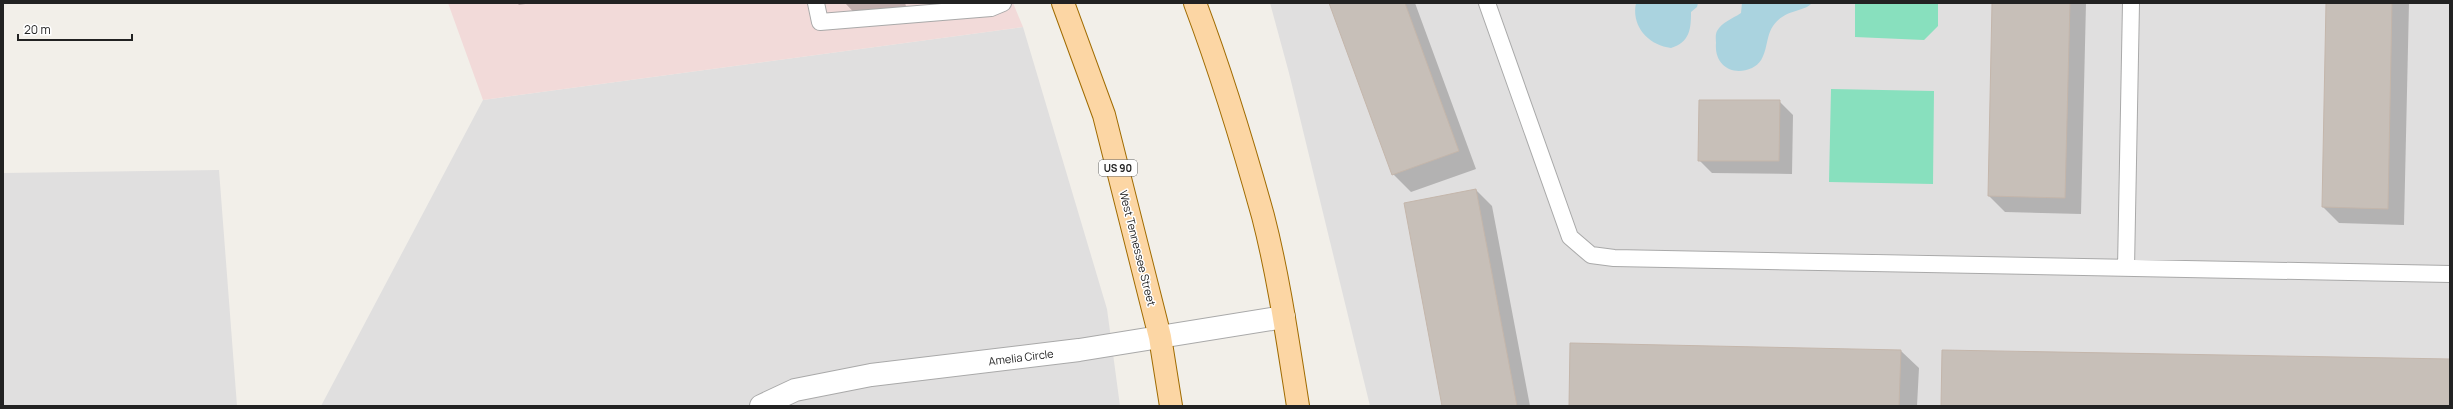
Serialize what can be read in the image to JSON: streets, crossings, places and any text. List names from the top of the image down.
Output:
{
  "streets": {
    "main road": ["US 90", "West Tennessee Street"],
    "street": ["Amelia Circle"]
  },
  "crossings": [
    ["West Tennessee Street", "Amelia Circle"]
  ],
  "scale_bar": "20 m"
}
